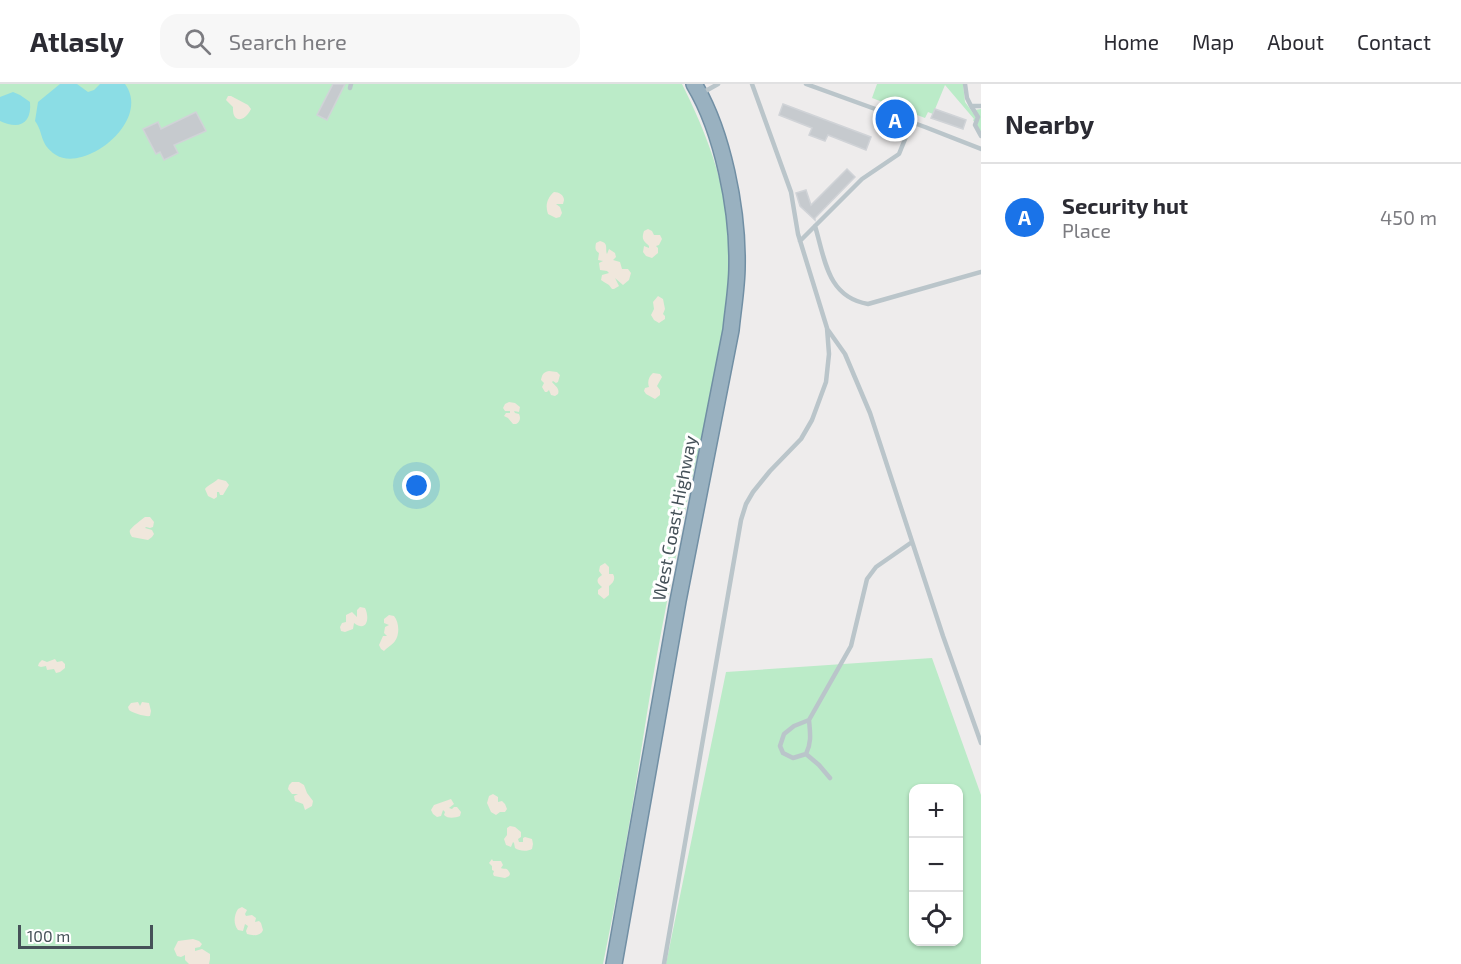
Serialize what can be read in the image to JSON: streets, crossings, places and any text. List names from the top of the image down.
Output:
{
  "streets": {
    "highway": ["West Coast Highway"]
  },
  "scale_bar": "100 m",
  "page": {
    "header": "Atlasly",
    "search": "Search here",
    "nav": [
      "Home",
      "Map",
      "About",
      "Contact"
    ],
    "heading": "Nearby",
    "pins": "A",
    "list": [
      {
        "mark": "A",
        "name": "Security hut",
        "note": "Place",
        "value": "450 m"
      }
    ],
    "map_buttons": ["+", "−"],
    "scale": "100 m"
  }
}
